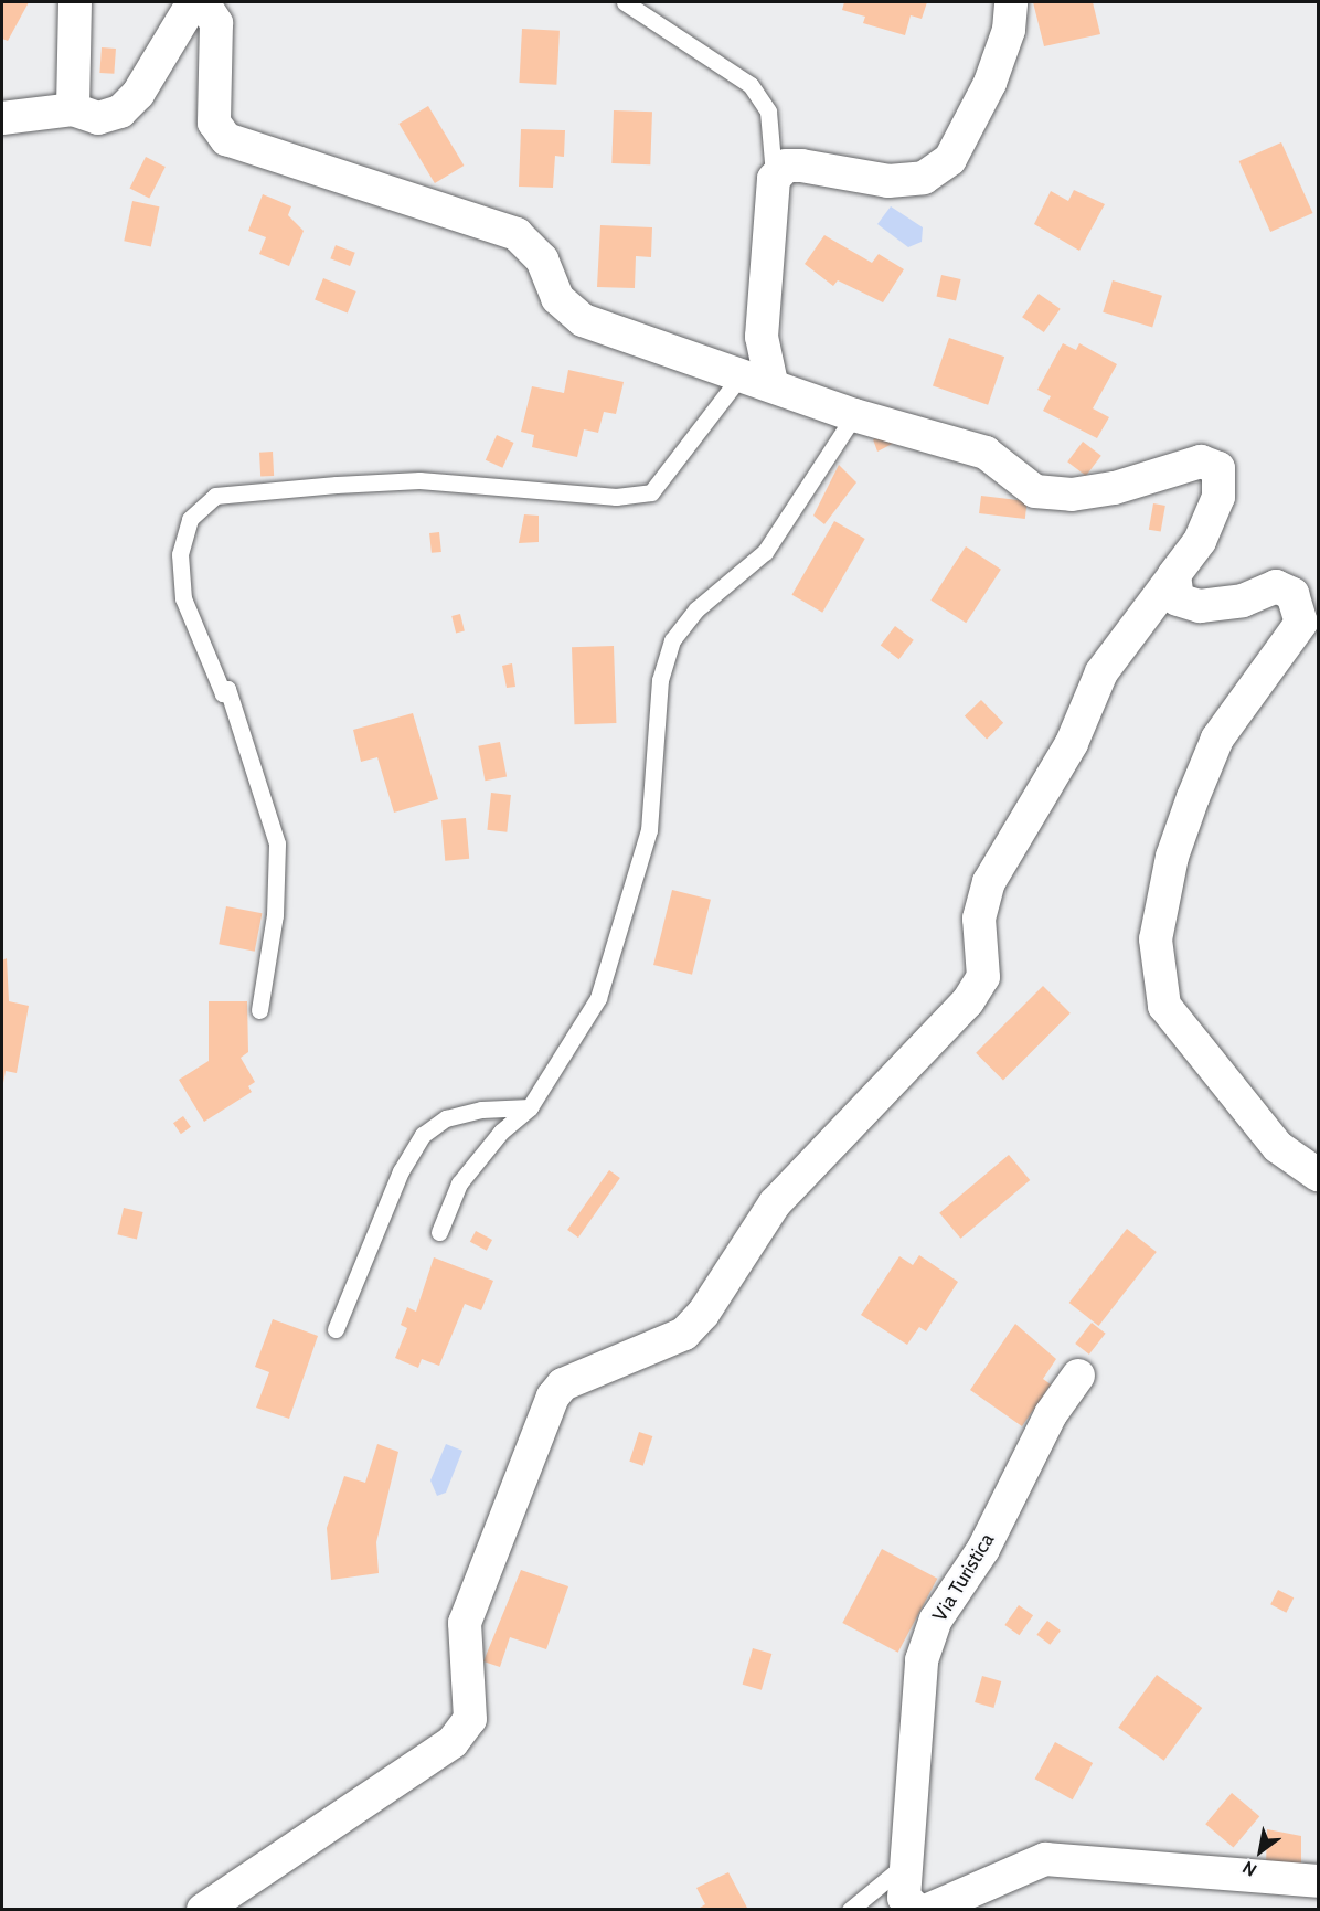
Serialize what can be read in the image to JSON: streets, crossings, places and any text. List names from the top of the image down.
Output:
{
  "streets": {
    "street": ["Via Turistica"]
  },
  "north": "bottom left"
}
